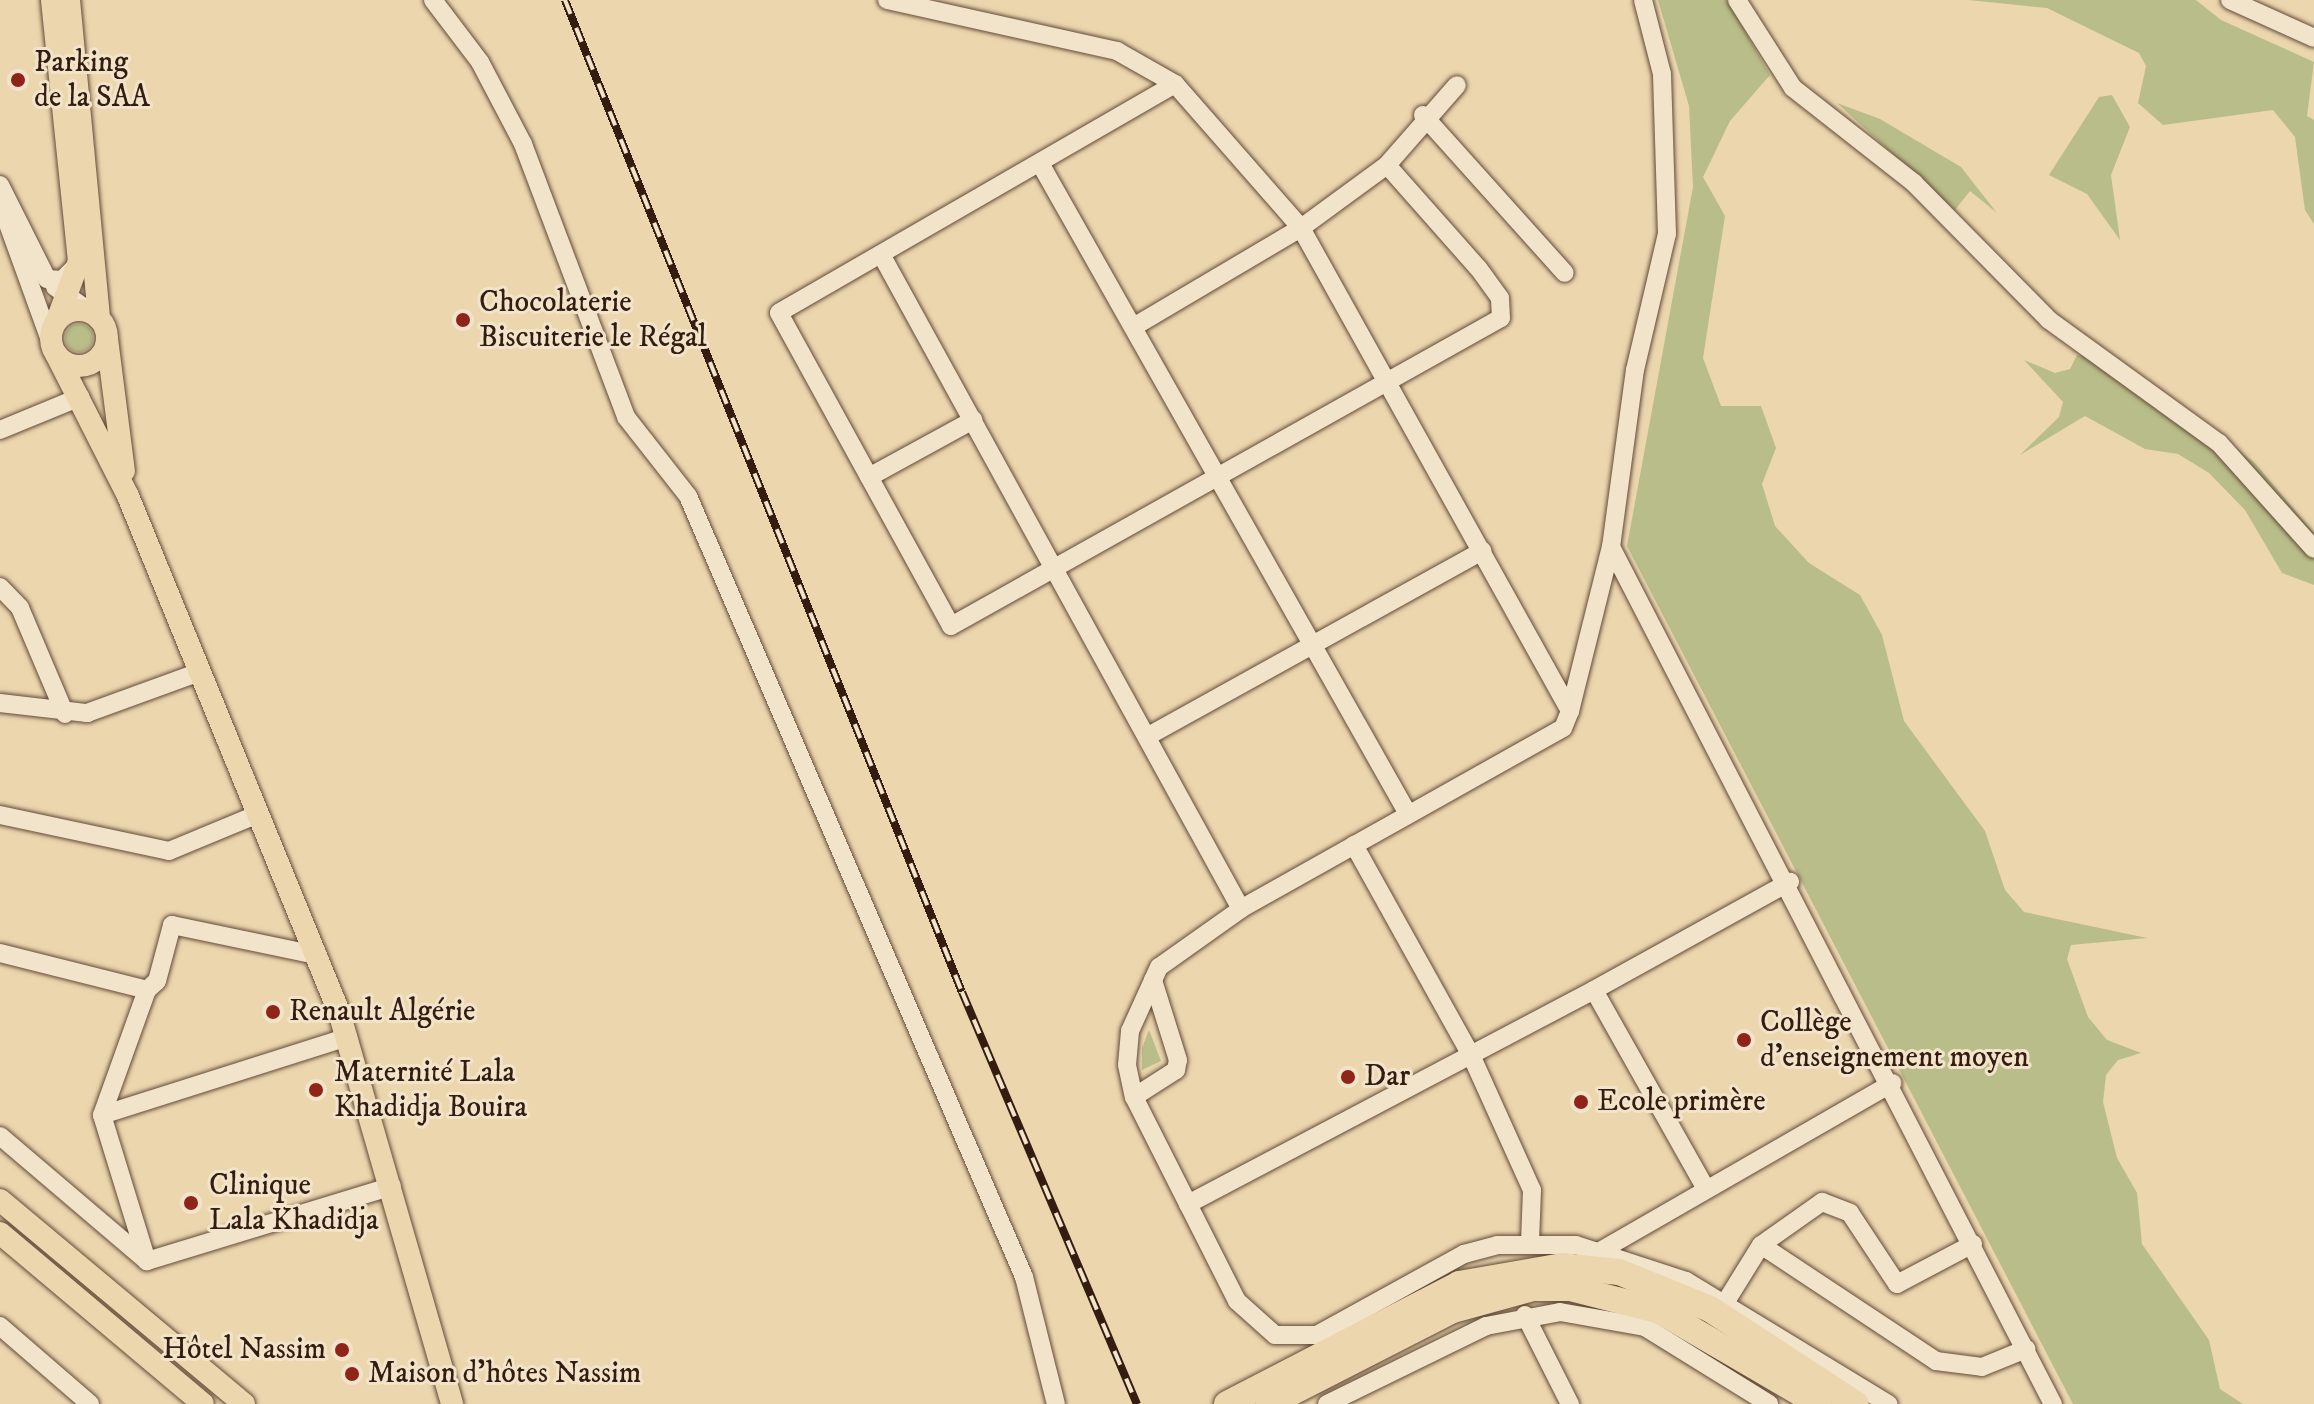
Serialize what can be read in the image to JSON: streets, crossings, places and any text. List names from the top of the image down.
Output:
{
  "places": [
    "Parking de la SAA",
    "Chocolaterie Biscuiterie le Régal",
    "Renault Algérie",
    "Collège d'enseignement moyen",
    "Dar",
    "Maternité Lala Khadidja Bouira",
    "Ecole primère",
    "Clinique Lala Khadidja",
    "Hôtel Nassim",
    "Maison d'hôtes Nassim"
  ]
}
